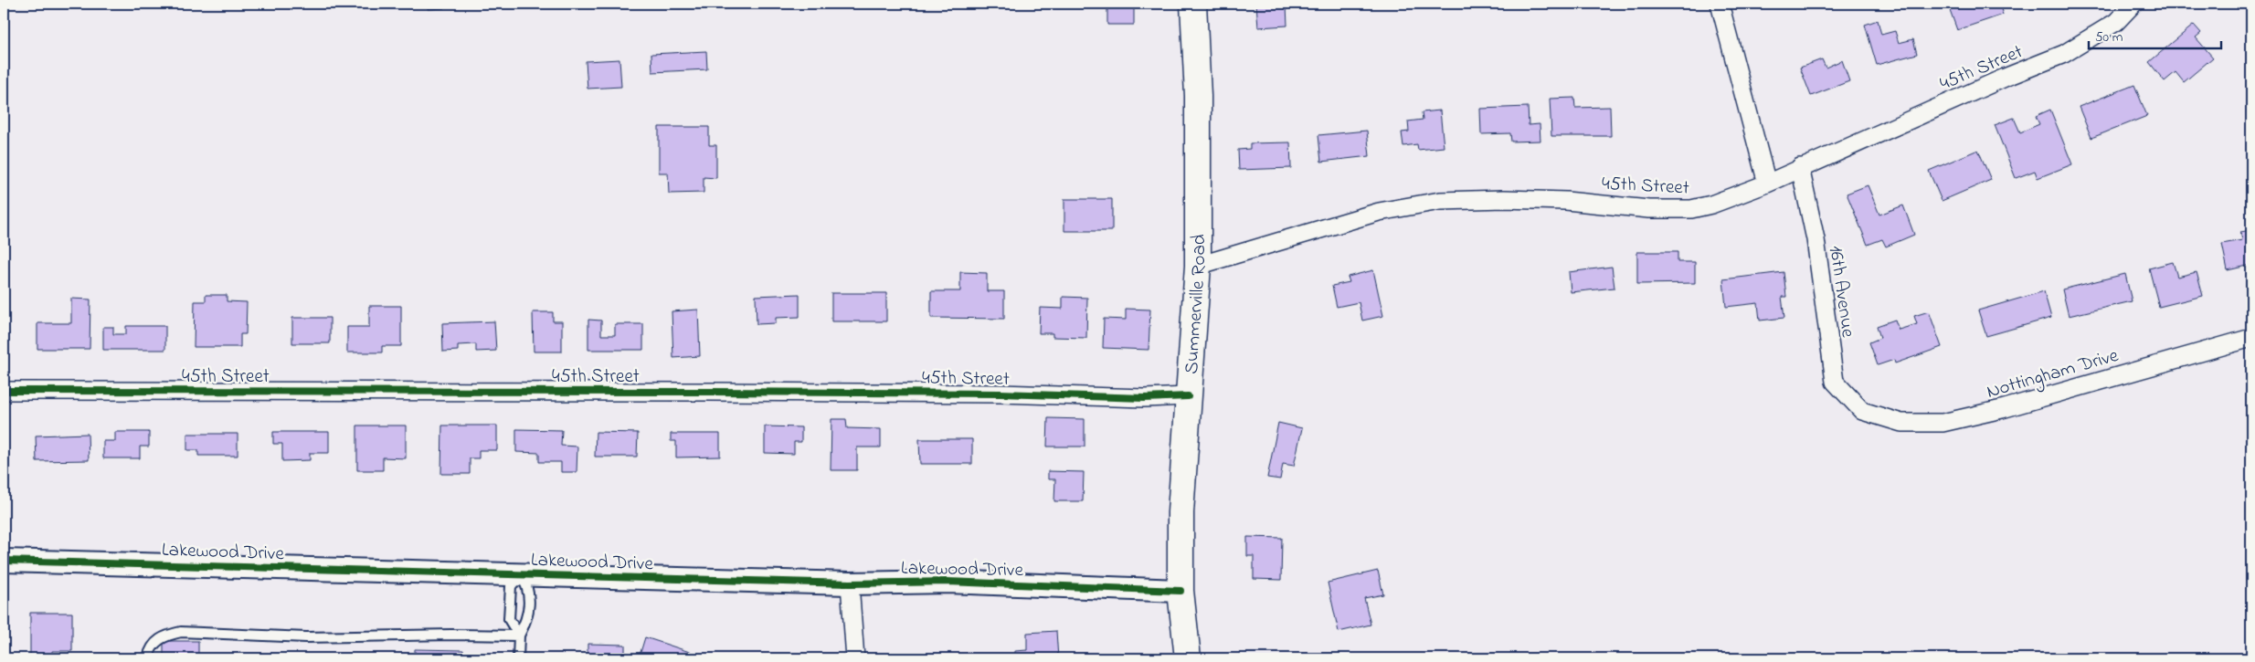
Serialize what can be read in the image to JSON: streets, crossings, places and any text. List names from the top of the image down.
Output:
{
  "streets": {
    "main road": ["Summerville Road"],
    "street": [
      "45th Street",
      "16th Avenue",
      "Nottingham Drive",
      "Lakewood Drive"
    ]
  },
  "crossings": [
    ["45th Street", "16th Avenue"],
    ["45th Street", "Summerville Road"],
    ["16th Avenue", "Nottingham Drive"],
    ["Summerville Road", "Lakewood Drive"]
  ],
  "scale_bar": "50 m"
}
